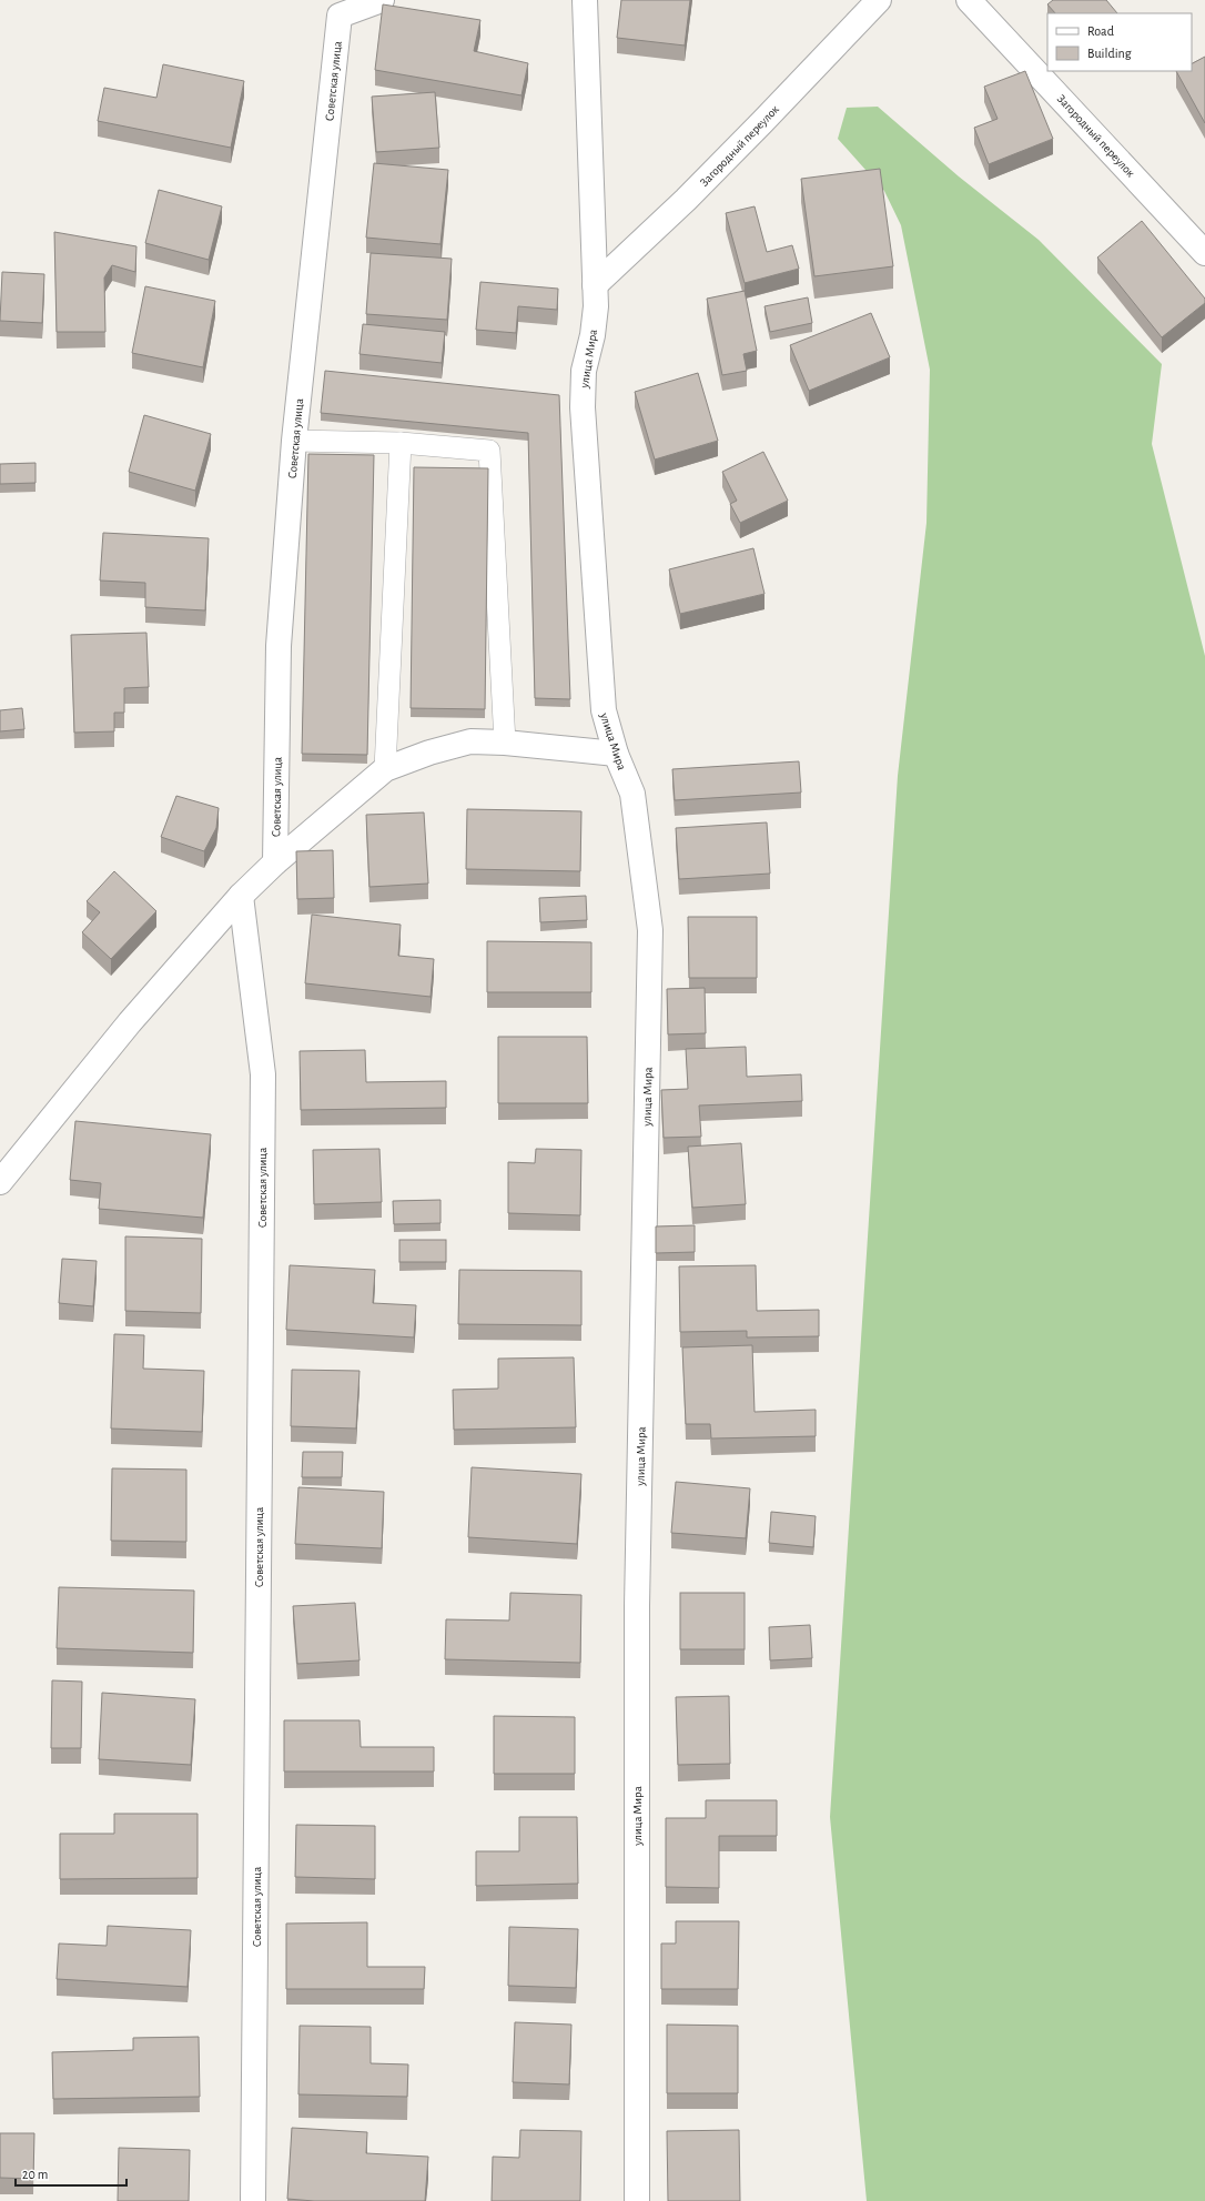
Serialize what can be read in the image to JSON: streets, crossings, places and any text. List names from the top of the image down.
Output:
{
  "streets": {
    "street": ["Советская улица", "Загородный переулок", "улица Мира"]
  },
  "crossings": [
    ["Загородный переулок", "улица Мира"]
  ],
  "legend": ["Road", "Building"],
  "scale_bar": "20 m"
}
